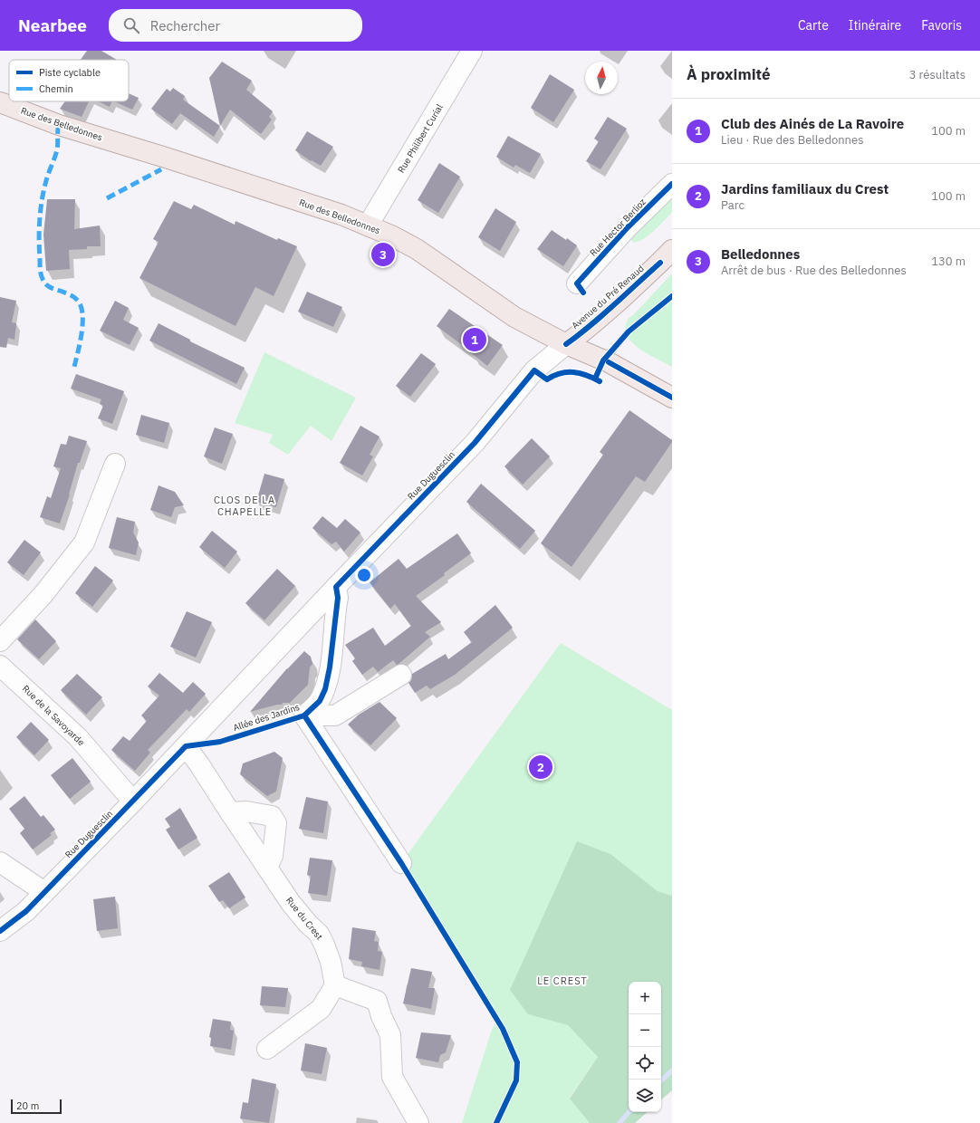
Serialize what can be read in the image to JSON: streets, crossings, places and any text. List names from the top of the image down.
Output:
{
  "streets": {
    "main road": ["Rue des Belledonnes", "Avenue du Pré Renaud"],
    "street": [
      "Rue Philibert Curial",
      "Rue Hector Berlioz",
      "Rue Duguesclin",
      "Rue de la Savoyarde",
      "Allée des Jardins",
      "Rue du Crest"
    ]
  },
  "crossings": [
    ["Rue des Belledonnes", "Rue Philibert Curial"],
    ["Rue des Belledonnes", "Avenue du Pré Renaud"],
    ["Rue des Belledonnes", "Rue Duguesclin"],
    ["Avenue du Pré Renaud", "Rue Duguesclin"],
    ["Rue Duguesclin", "Rue de la Savoyarde"],
    ["Rue Duguesclin", "Allée des Jardins"],
    ["Rue Duguesclin", "Rue du Crest"]
  ],
  "districts": ["CLOS DE LA CHAPELLE", "LE CREST"],
  "legend": ["Piste cyclable", "Chemin"],
  "scale_bar": "20 m",
  "north": "top",
  "page": {
    "header": "Nearbee",
    "search": "Rechercher",
    "nav": ["Carte", "Itinéraire", "Favoris"],
    "heading": ["À proximité", "3 résultats"],
    "list": [
      {
        "mark": "1",
        "name": "Club des Ainés de La Ravoire",
        "note": "Lieu · Rue des Belledonnes",
        "value": "100 m"
      },
      {
        "mark": "2",
        "name": "Jardins familiaux du Crest",
        "note": "Parc",
        "value": "100 m"
      },
      {
        "mark": "3",
        "name": "Belledonnes",
        "note": "Arrêt de bus · Rue des Belledonnes",
        "value": "130 m"
      }
    ],
    "pins": ["3", "1", "2"],
    "map_buttons": ["+", "−"],
    "scale": "20 m"
  }
}
